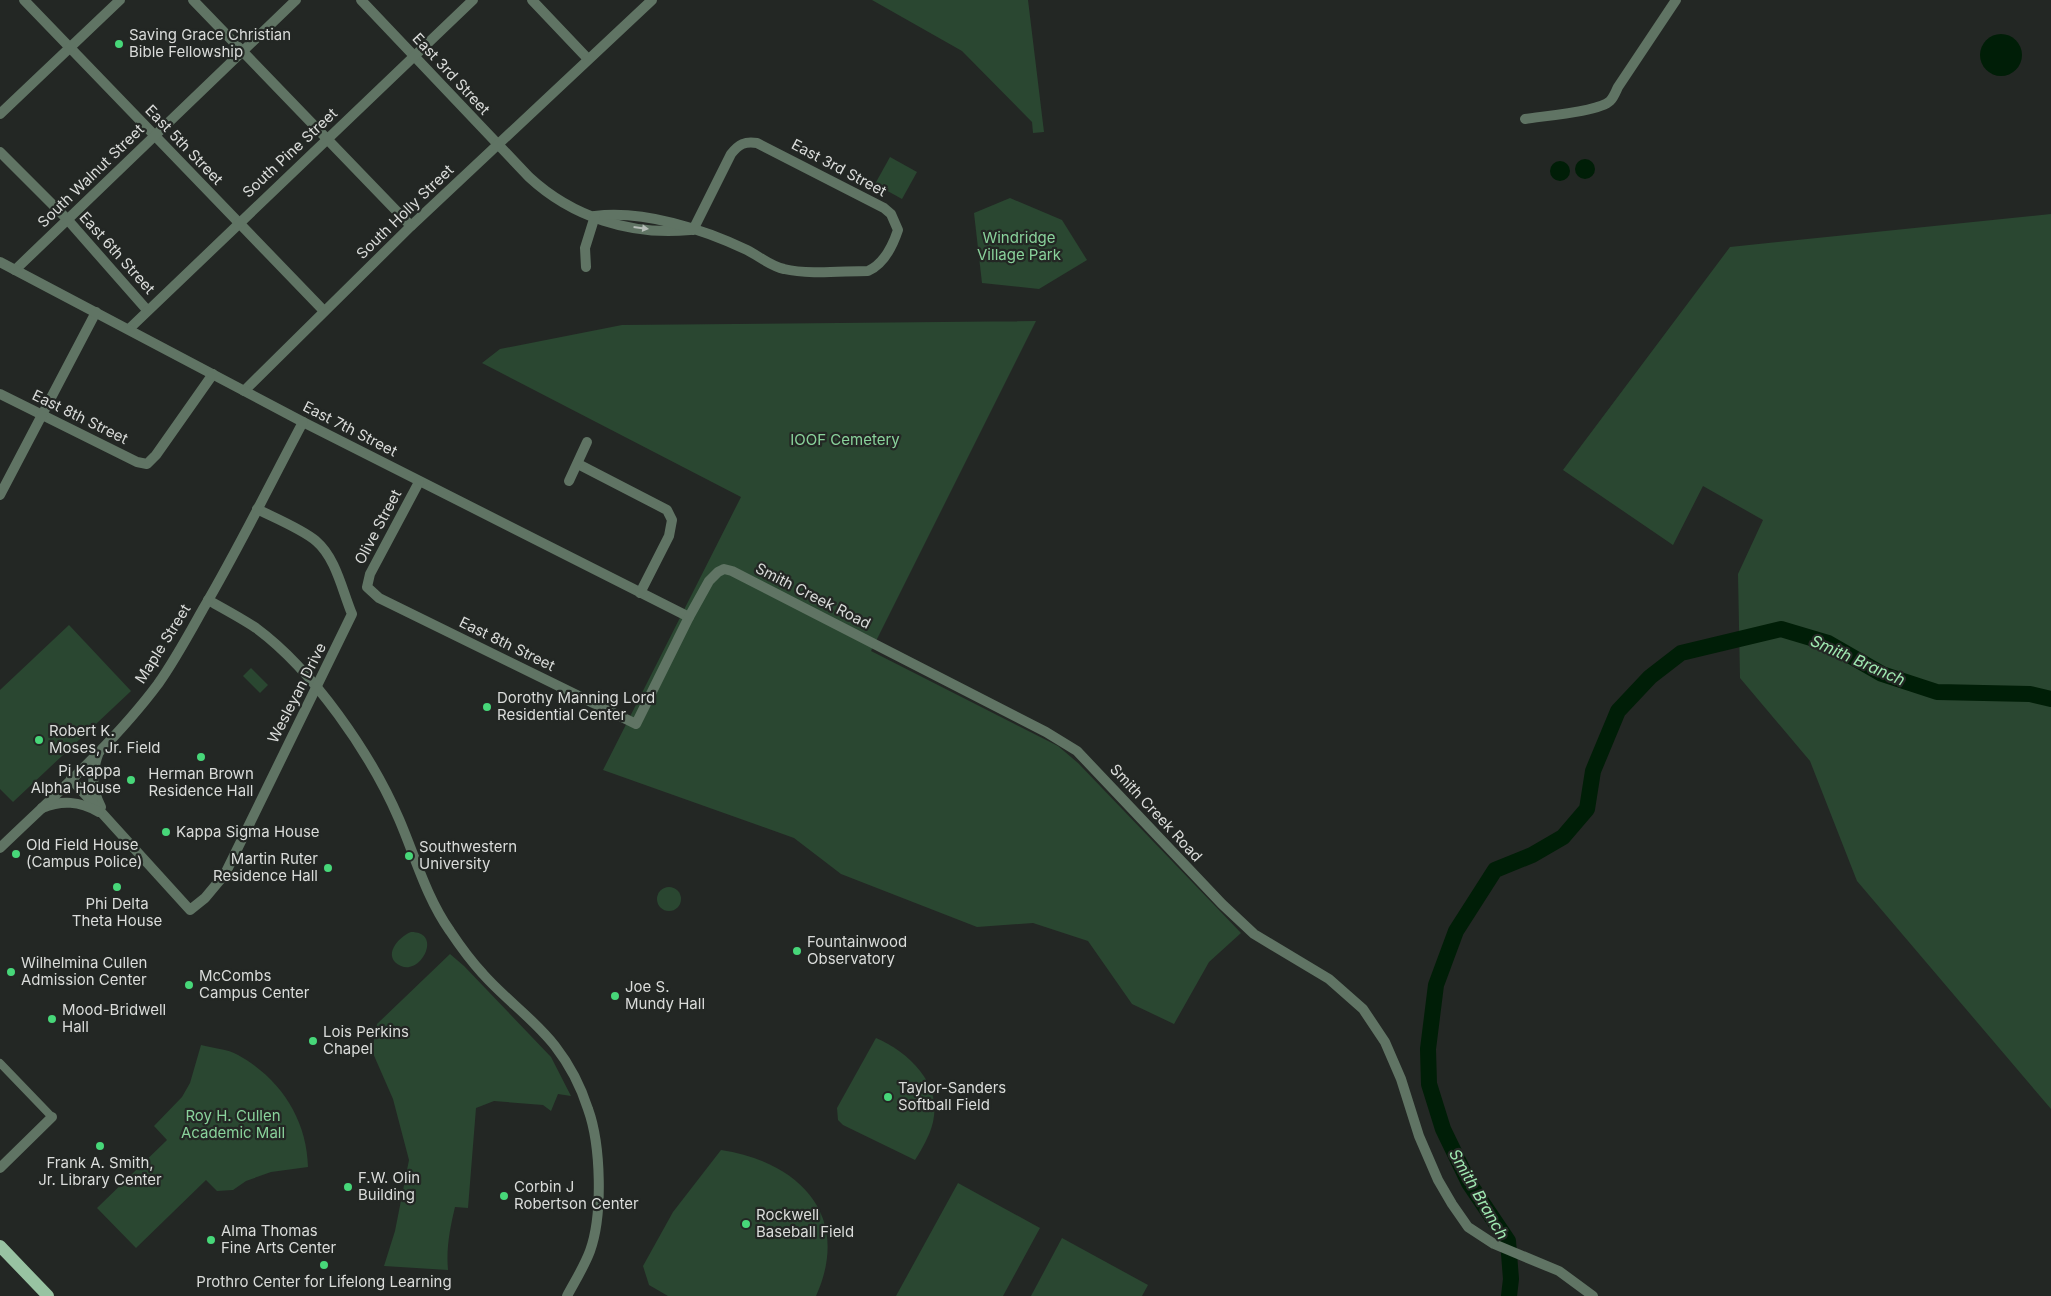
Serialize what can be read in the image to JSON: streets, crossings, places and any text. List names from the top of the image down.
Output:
{
  "streets": {
    "street": [
      "East 3rd Street",
      "East 5th Street",
      "South Pine Street",
      "South Walnut Street",
      "South Holly Street",
      "East 6th Street",
      "East 8th Street",
      "East 7th Street",
      "Olive Street",
      "Smith Creek Road",
      "Maple Street",
      "Wesleyan Drive"
    ]
  },
  "crossings": [
    ["East 3rd Street", "South Pine Street"],
    ["East 3rd Street", "South Holly Street"],
    ["East 5th Street", "South Pine Street"],
    ["East 5th Street", "South Walnut Street"],
    ["East 5th Street", "South Holly Street"],
    ["South Pine Street", "East 6th Street"],
    ["South Pine Street", "East 7th Street"],
    ["South Walnut Street", "East 6th Street"],
    ["South Walnut Street", "East 7th Street"],
    ["South Holly Street", "East 7th Street"],
    ["East 8th Street", "East 7th Street"],
    ["East 8th Street", "Olive Street"],
    ["East 8th Street", "Smith Creek Road"],
    ["East 7th Street", "Olive Street"],
    ["East 7th Street", "Smith Creek Road"],
    ["East 7th Street", "Maple Street"],
    ["Maple Street", "Wesleyan Drive"]
  ],
  "water": ["Smith Branch"],
  "parks": ["Windridge Village Park", "IOOF Cemetery", "Roy H. Cullen Academic Mall"],
  "places": [
    "Saving Grace Christian Bible Fellowship",
    "Dorothy Manning Lord Residential Center",
    "Robert K. Moses, Jr. Field",
    "Herman Brown Residence Hall",
    "Pi Kappa Alpha House",
    "Kappa Sigma House",
    "Old Field House (Campus Police)",
    "Southwestern University",
    "Martin Ruter Residence Hall",
    "Phi Delta Theta House",
    "Fountainwood Observatory",
    "Wilhelmina Cullen Admission Center",
    "McCombs Campus Center",
    "Joe S. Mundy Hall",
    "Mood-Bridwell Hall",
    "Lois Perkins Chapel",
    "Taylor-Sanders Softball Field",
    "Frank A. Smith, Jr. Library Center",
    "F.W. Olin Building",
    "Corbin J Robertson Center",
    "Rockwell Baseball Field",
    "Alma Thomas Fine Arts Center",
    "Prothro Center for Lifelong Learning"
  ]
}
